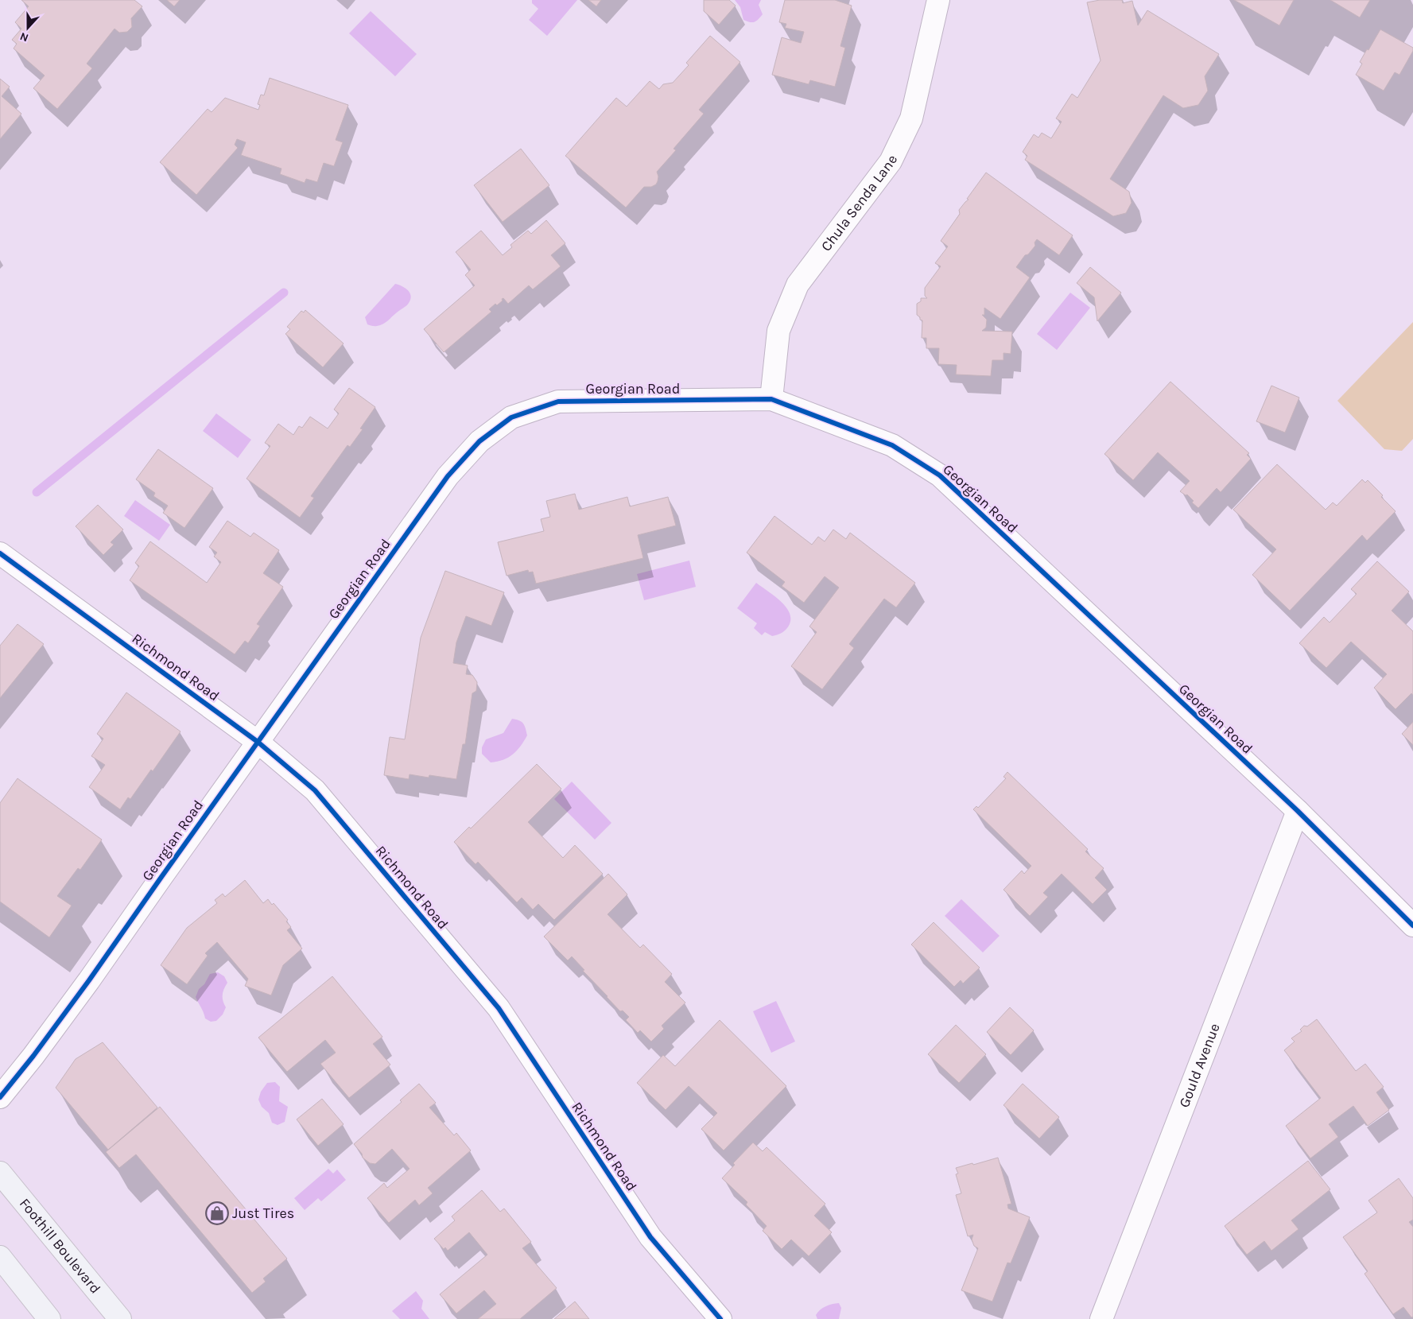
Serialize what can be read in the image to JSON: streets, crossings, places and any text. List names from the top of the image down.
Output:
{
  "streets": {
    "main road": ["Foothill Boulevard"],
    "street": [
      "Chula Senda Lane",
      "Georgian Road",
      "Richmond Road",
      "Gould Avenue"
    ]
  },
  "crossings": [
    ["Chula Senda Lane", "Georgian Road"],
    ["Georgian Road", "Richmond Road"],
    ["Georgian Road", "Gould Avenue"]
  ],
  "places": {
    "shop": ["Just Tires"]
  },
  "north": "bottom"
}
